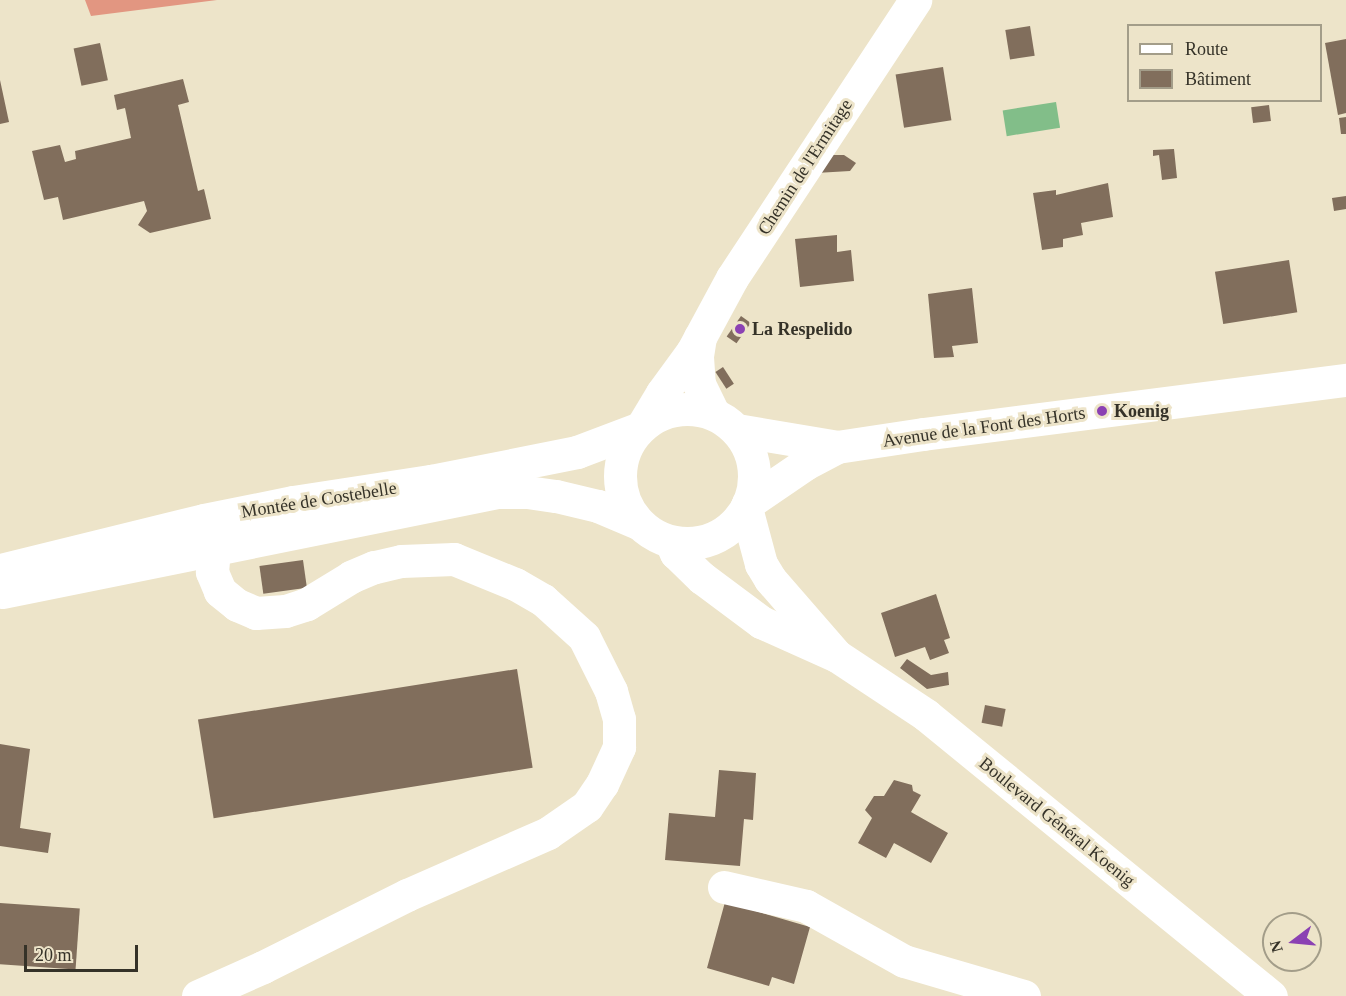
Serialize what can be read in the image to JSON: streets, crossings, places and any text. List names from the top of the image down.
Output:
{
  "streets": {
    "street": [
      "Chemin de l'Ermitage",
      "Avenue de la Font des Horts",
      "Montée de Costebelle",
      "Boulevard Général Koenig"
    ]
  },
  "crossings": [
    ["Chemin de l'Ermitage", "Avenue de la Font des Horts"],
    ["Chemin de l'Ermitage", "Montée de Costebelle"],
    ["Chemin de l'Ermitage", "Boulevard Général Koenig"],
    ["Avenue de la Font des Horts", "Montée de Costebelle"],
    ["Avenue de la Font des Horts", "Boulevard Général Koenig"],
    ["Montée de Costebelle", "Boulevard Général Koenig"]
  ],
  "places": ["La Respelido", "Koenig"],
  "legend": ["Route", "Bâtiment"],
  "scale_bar": "20 m",
  "north": "left"
}
